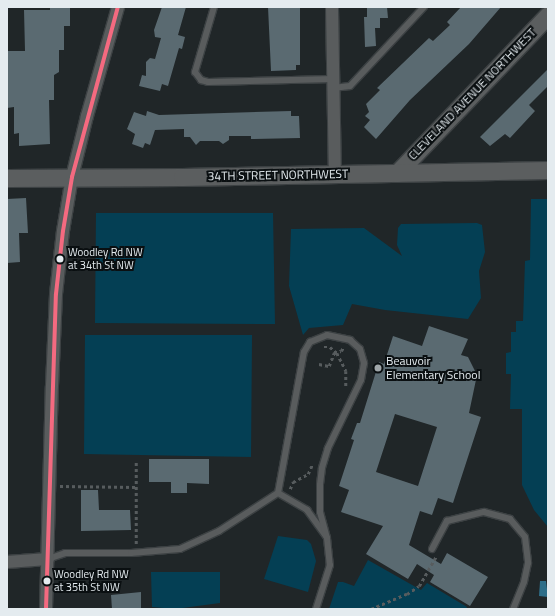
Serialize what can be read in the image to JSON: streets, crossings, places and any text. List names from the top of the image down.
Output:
{
  "streets": {
    "main road": ["CLEVELAND AVENUE NORTHWEST", "34TH STREET NORTHWEST"]
  },
  "crossings": [
    ["CLEVELAND AVENUE NORTHWEST", "34TH STREET NORTHWEST"]
  ],
  "places": ["Woodley Rd NW at 34th St NW", "Beauvoir Elementary School", "Woodley Rd NW at 35th St NW"]
}
